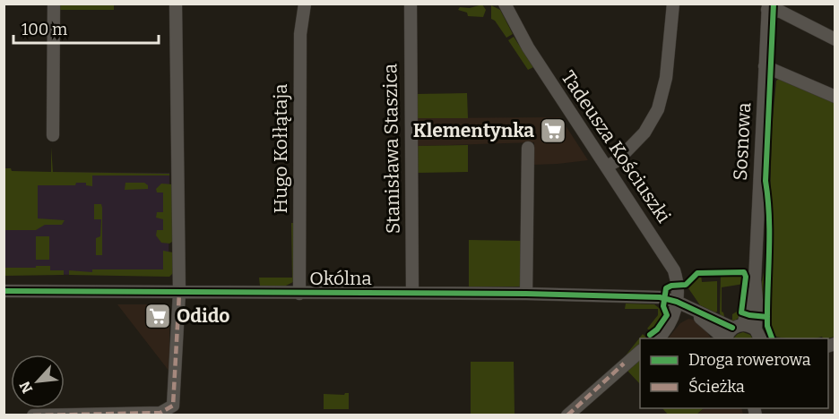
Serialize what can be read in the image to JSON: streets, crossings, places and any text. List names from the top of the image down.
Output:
{
  "streets": {
    "street": [
      "Sosnowa",
      "Tadeusza Kościuszki",
      "Hugo Kołłątaja",
      "Stanisława Staszica",
      "Okólna"
    ]
  },
  "crossings": [
    ["Tadeusza Kościuszki", "Okólna"],
    ["Hugo Kołłątaja", "Okólna"],
    ["Stanisława Staszica", "Okólna"]
  ],
  "places": {
    "supermarket": ["Klementynka", "Odido"]
  },
  "legend": ["Droga rowerowa", "Ścieżka"],
  "scale_bar": "100 m",
  "north": "bottom left"
}
